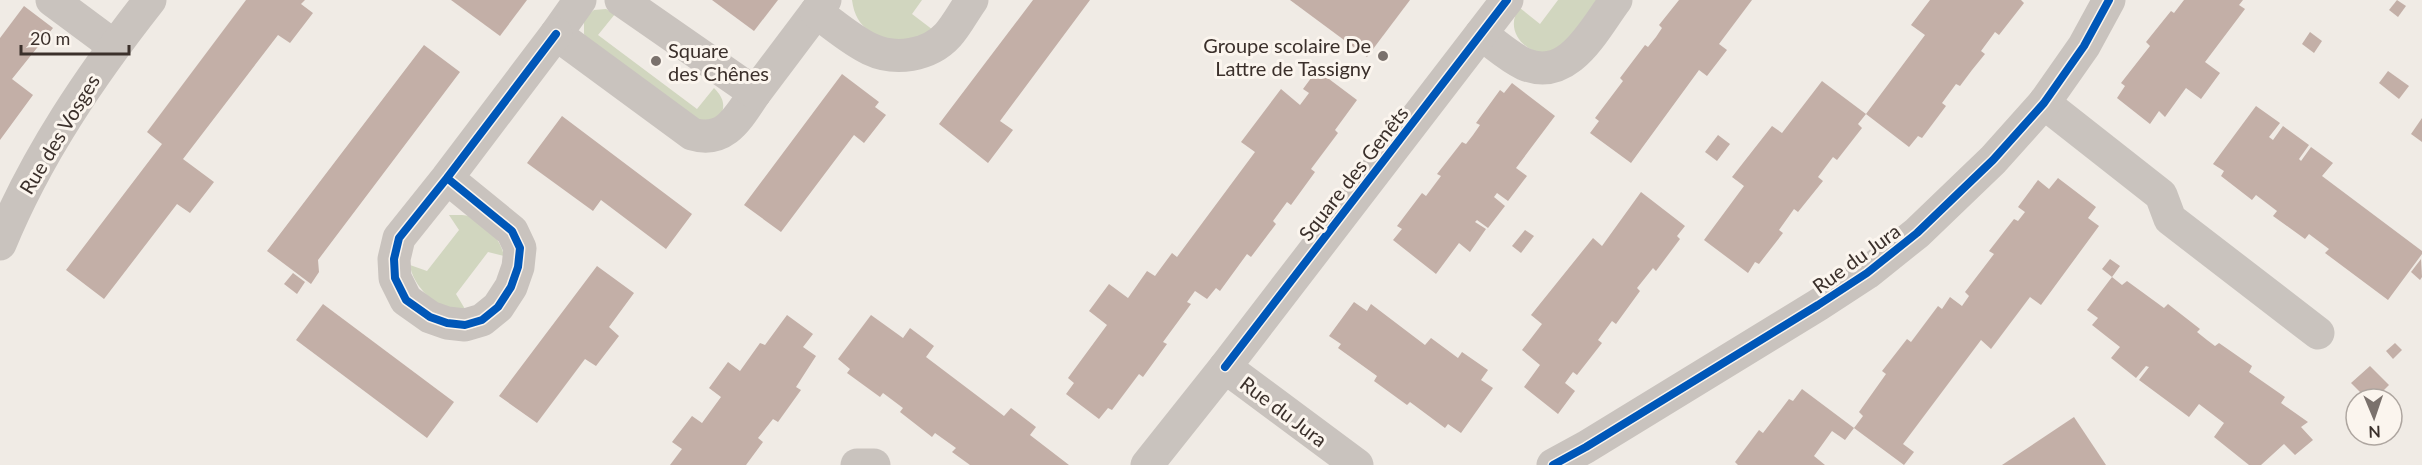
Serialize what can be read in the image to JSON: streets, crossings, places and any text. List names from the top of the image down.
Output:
{
  "streets": {
    "street": ["Rue des Vosges", "Square des Genêts", "Rue du Jura"]
  },
  "crossings": [
    ["Square des Genêts", "Rue du Jura"]
  ],
  "places": ["Groupe scolaire De Lattre de Tassigny", "Square des Chênes"],
  "scale_bar": "20 m",
  "north": "bottom"
}
